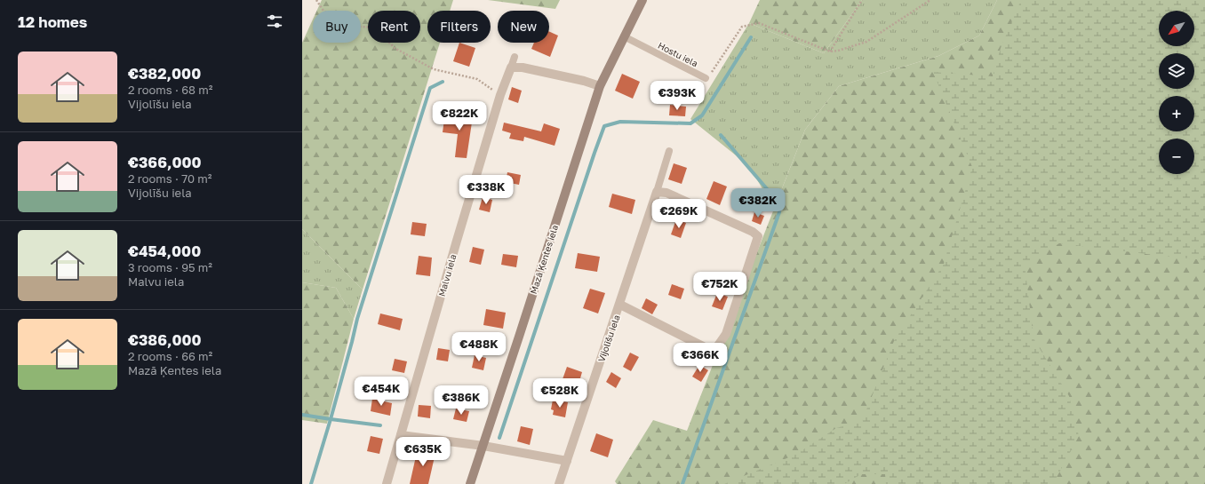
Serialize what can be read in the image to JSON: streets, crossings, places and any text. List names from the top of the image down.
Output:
{
  "streets": {
    "street": ["Mazā Ķentes iela", "Malvu iela", "Vijolīšu iela"],
    "lane": ["Hostu iela"]
  },
  "crossings": [
    ["Hostu iela", "Mazā Ķentes iela"]
  ],
  "north": "bottom left",
  "page": {
    "heading": "12 homes",
    "map_buttons": ["+", "−"],
    "chip": [
      "Buy",
      "Rent",
      "Filters",
      "New"
    ],
    "list": [
      {
        "name": "€382,000",
        "note": "2 rooms · 68 m² · Vijolīšu iela"
      },
      {
        "name": "€366,000",
        "note": "2 rooms · 70 m² · Vijolīšu iela"
      },
      {
        "name": "€454,000",
        "note": "3 rooms · 95 m² · Malvu iela"
      },
      {
        "name": "€386,000",
        "note": "2 rooms · 66 m² · Mazā Ķentes iela"
      }
    ],
    "price": [
      "€393K",
      "€822K",
      "€338K",
      "€382K",
      "€269K",
      "€752K",
      "€488K",
      "€366K",
      "€454K",
      "€528K",
      "€386K",
      "€635K"
    ]
  }
}
